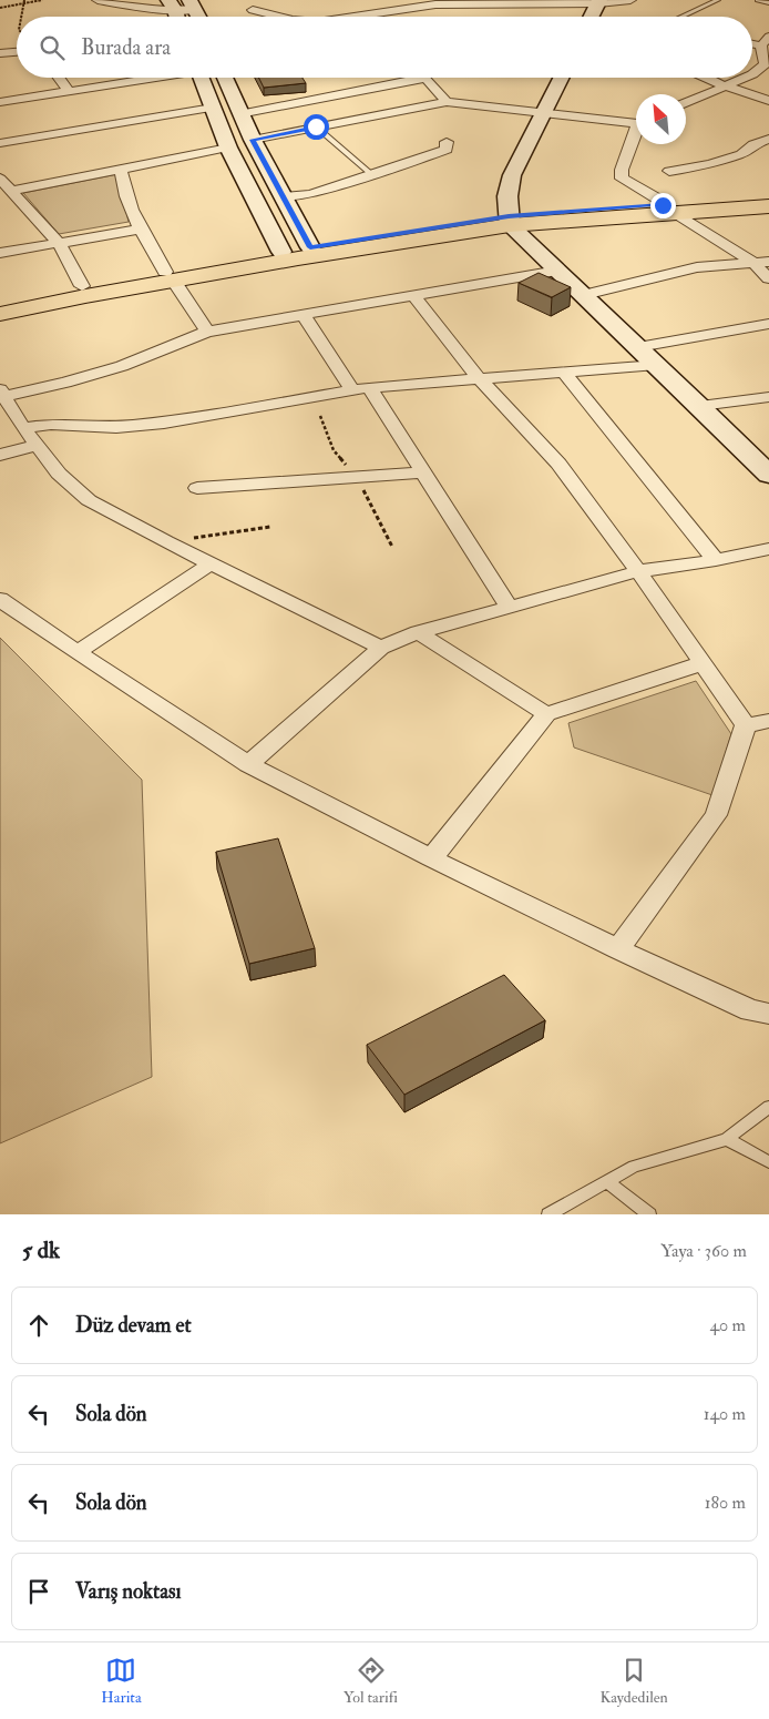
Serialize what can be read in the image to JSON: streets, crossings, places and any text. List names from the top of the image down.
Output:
{
  "north": "top left",
  "page": {
    "search": "Burada ara",
    "heading": ["5 dk", "Yaya · 360 m"],
    "list": [
      ["Düz devam et", "40 m"],
      ["Sola dön", "140 m"],
      ["Sola dön", "180 m"],
      "Varış noktası"
    ],
    "nav": ["Harita", "Yol tarifi", "Kaydedilen"]
  }
}
